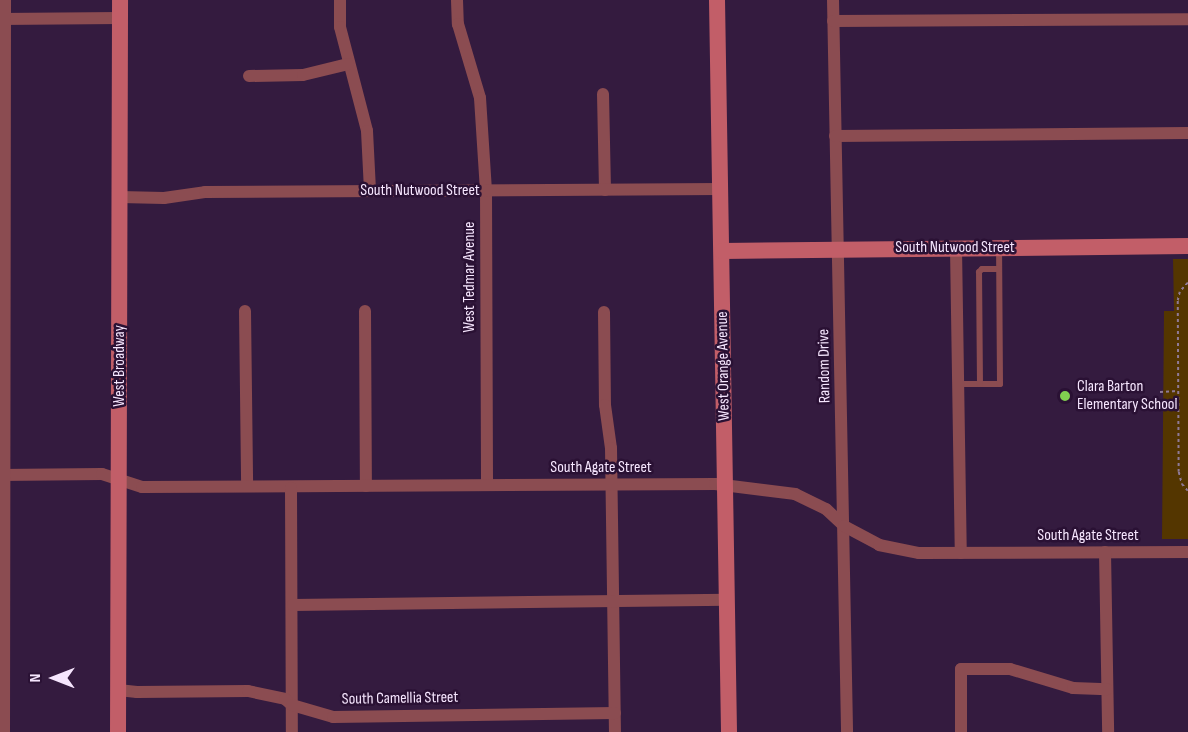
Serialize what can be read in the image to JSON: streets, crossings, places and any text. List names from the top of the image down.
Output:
{
  "streets": {
    "street": [
      "South Nutwood Street",
      "West Tedmar Avenue",
      "West Broadway",
      "West Orange Avenue",
      "Random Drive",
      "South Agate Street",
      "South Camellia Street"
    ]
  },
  "crossings": [
    ["South Nutwood Street", "West Tedmar Avenue"],
    ["South Nutwood Street", "West Broadway"],
    ["South Nutwood Street", "West Orange Avenue"],
    ["South Nutwood Street", "Random Drive"],
    ["West Tedmar Avenue", "South Agate Street"],
    ["West Broadway", "South Agate Street"],
    ["West Broadway", "South Camellia Street"],
    ["West Orange Avenue", "South Agate Street"],
    ["Random Drive", "South Agate Street"]
  ],
  "places": ["Clara Barton Elementary School"],
  "north": "left"
}
